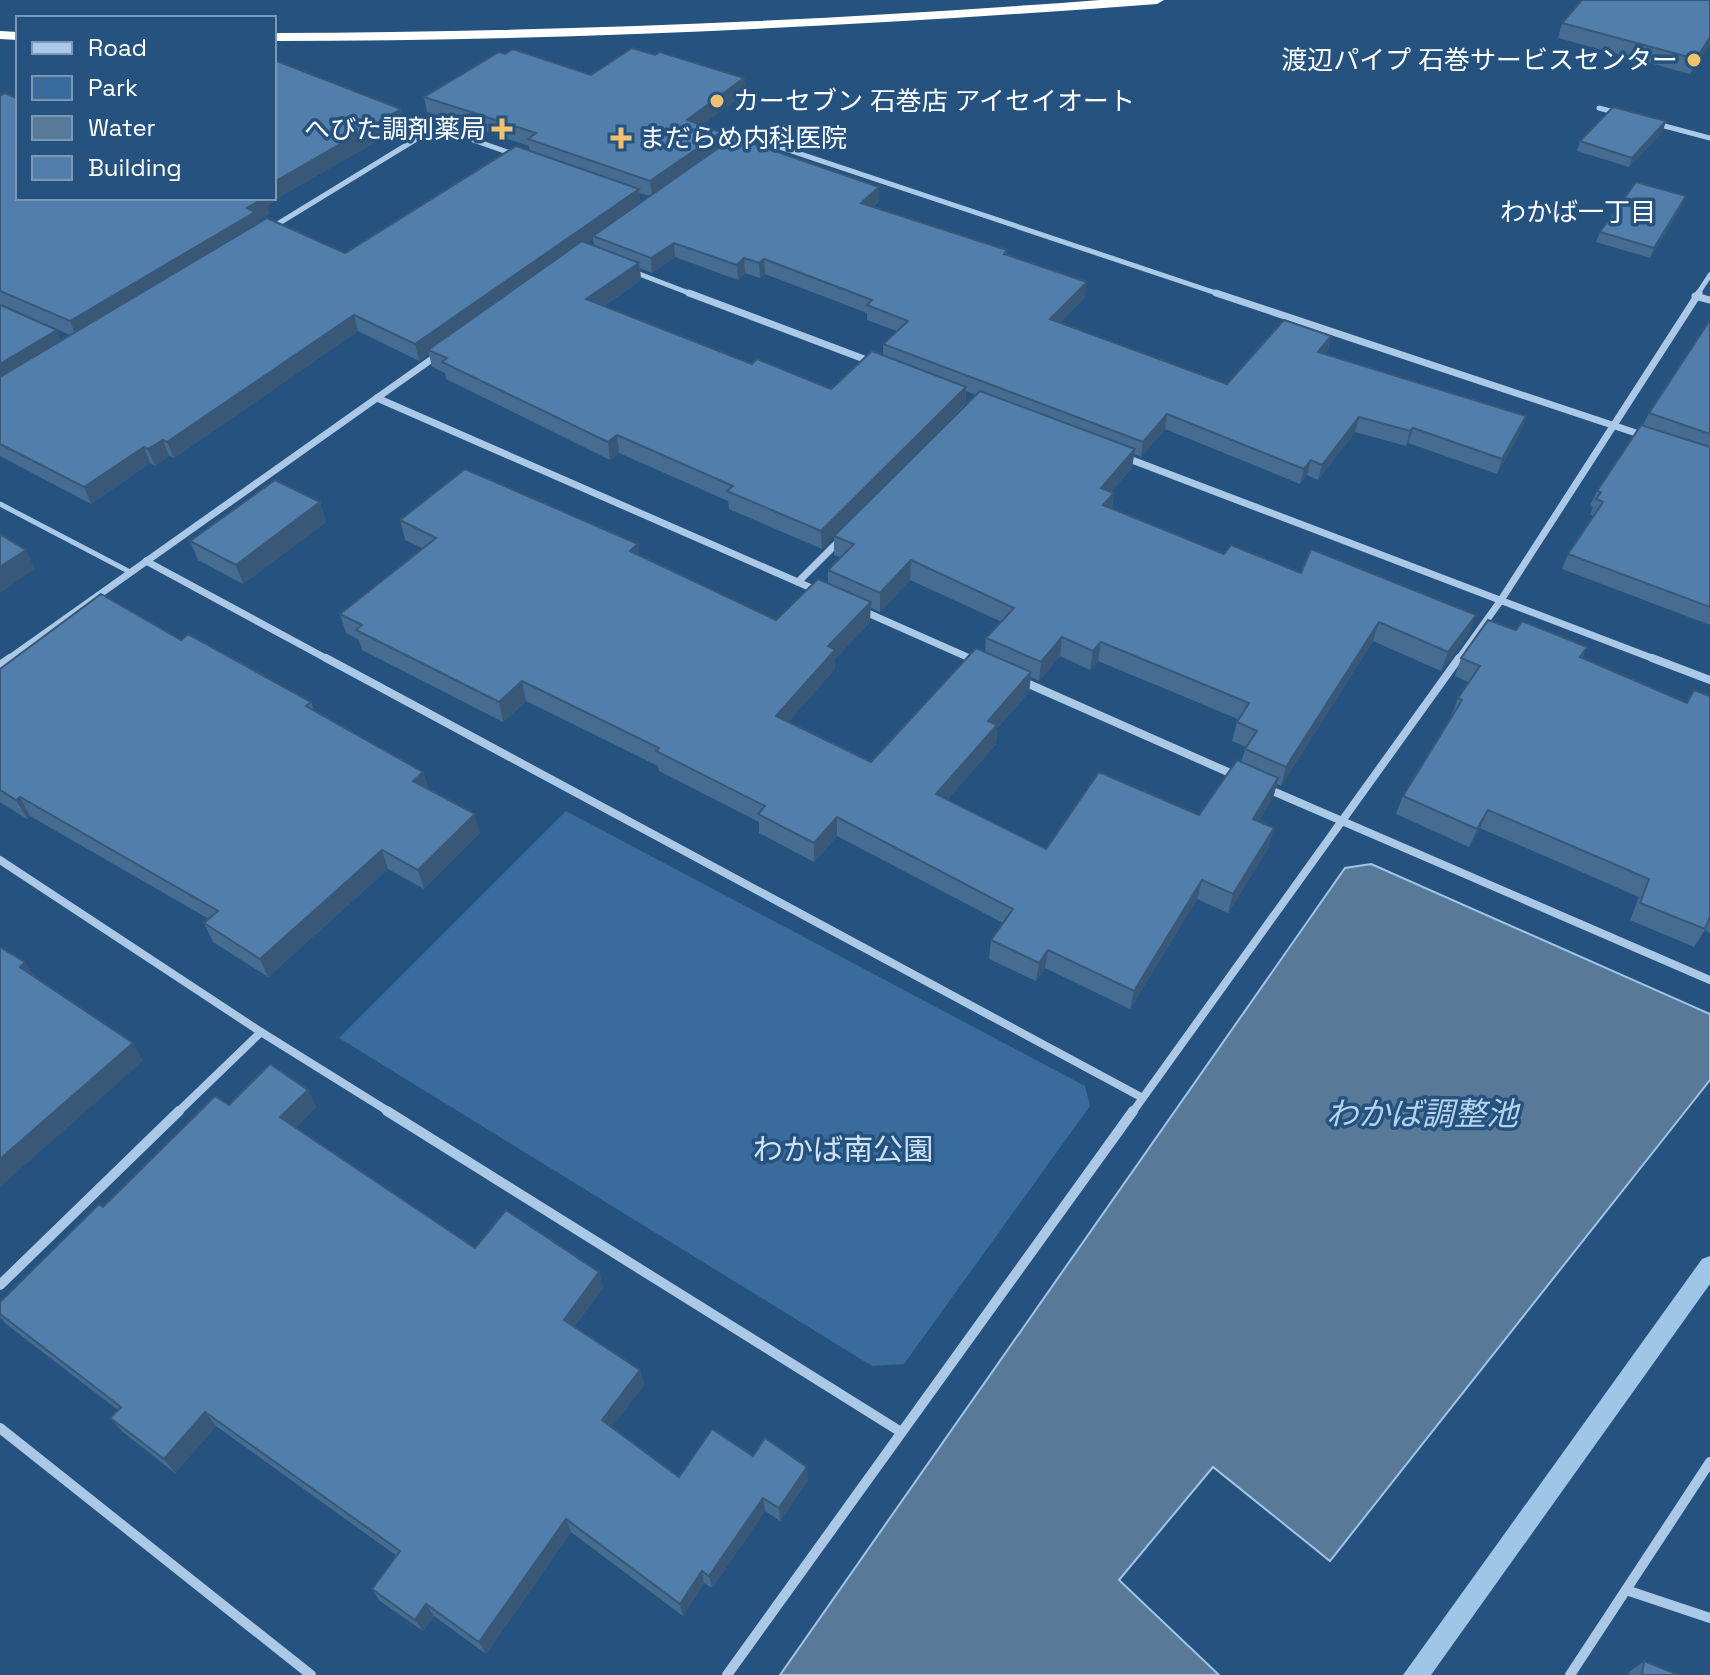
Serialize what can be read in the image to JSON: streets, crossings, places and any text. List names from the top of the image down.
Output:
{
  "districts": ["わかば一丁目"],
  "water": ["わかば調整池"],
  "parks": ["わかば南公園"],
  "places": {
    "other": ["渡辺パイプ 石巻サービスセンター", "カーセブン 石巻店 アイセイオート"],
    "health": ["へびた調剤薬局", "まだらめ内科医院"]
  },
  "legend": [
    "Road",
    "Park",
    "Water",
    "Building"
  ]
}
